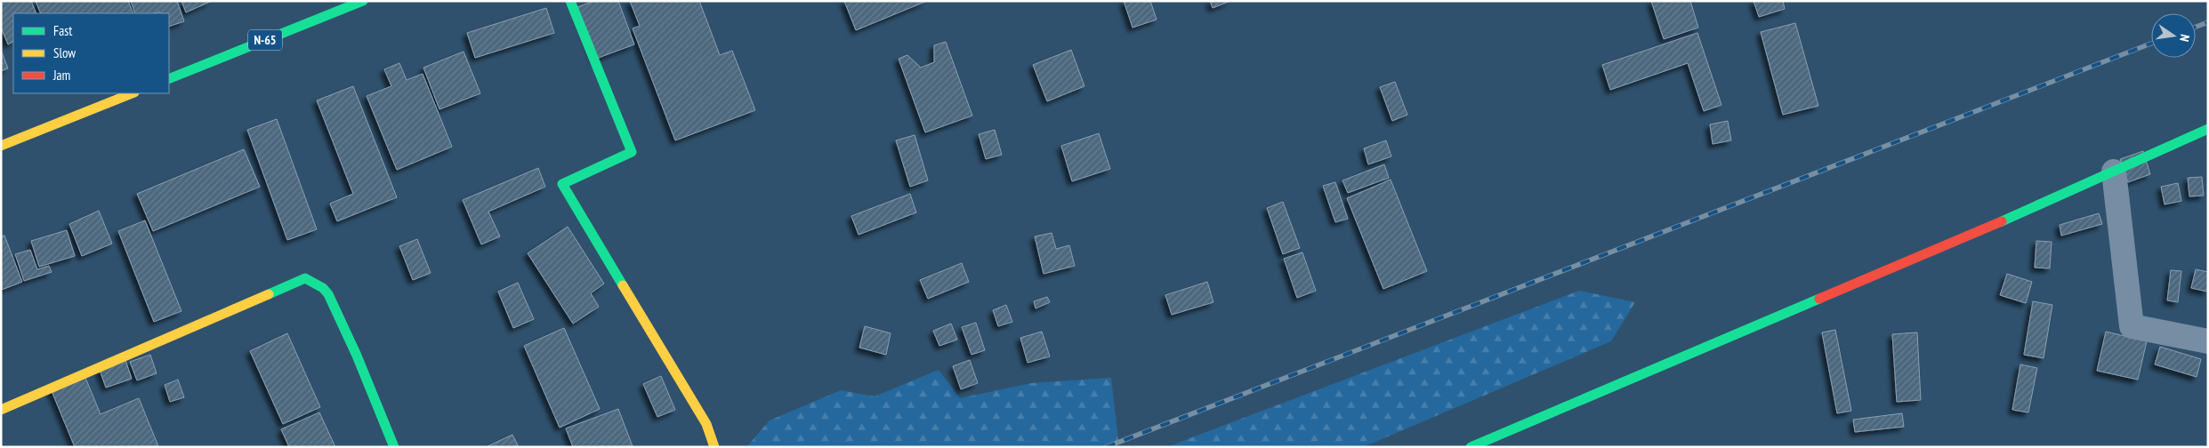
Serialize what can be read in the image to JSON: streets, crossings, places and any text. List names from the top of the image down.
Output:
{
  "streets": {
    "main road": ["N-65"]
  },
  "legend": ["Fast", "Slow", "Jam"],
  "north": "right"
}
